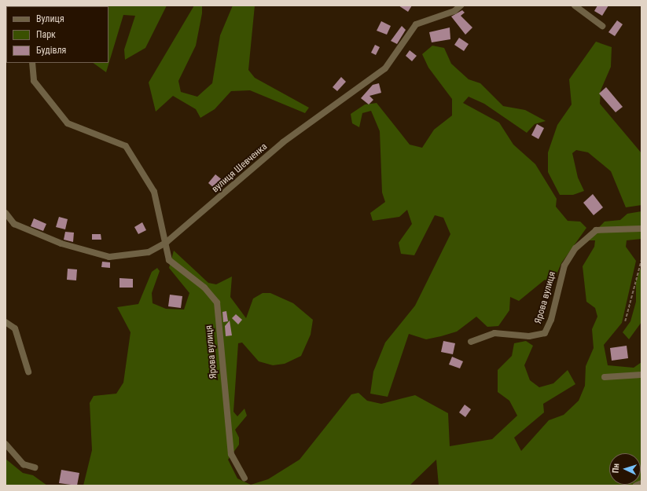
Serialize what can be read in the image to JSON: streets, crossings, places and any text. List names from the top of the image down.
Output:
{
  "streets": {
    "street": ["вулиця Шевченка", "Ярова вулиця"]
  },
  "crossings": [
    ["вулиця Шевченка", "Ярова вулиця"]
  ],
  "legend": ["Вулиця", "Парк", "Будівля"],
  "north": "left"
}
